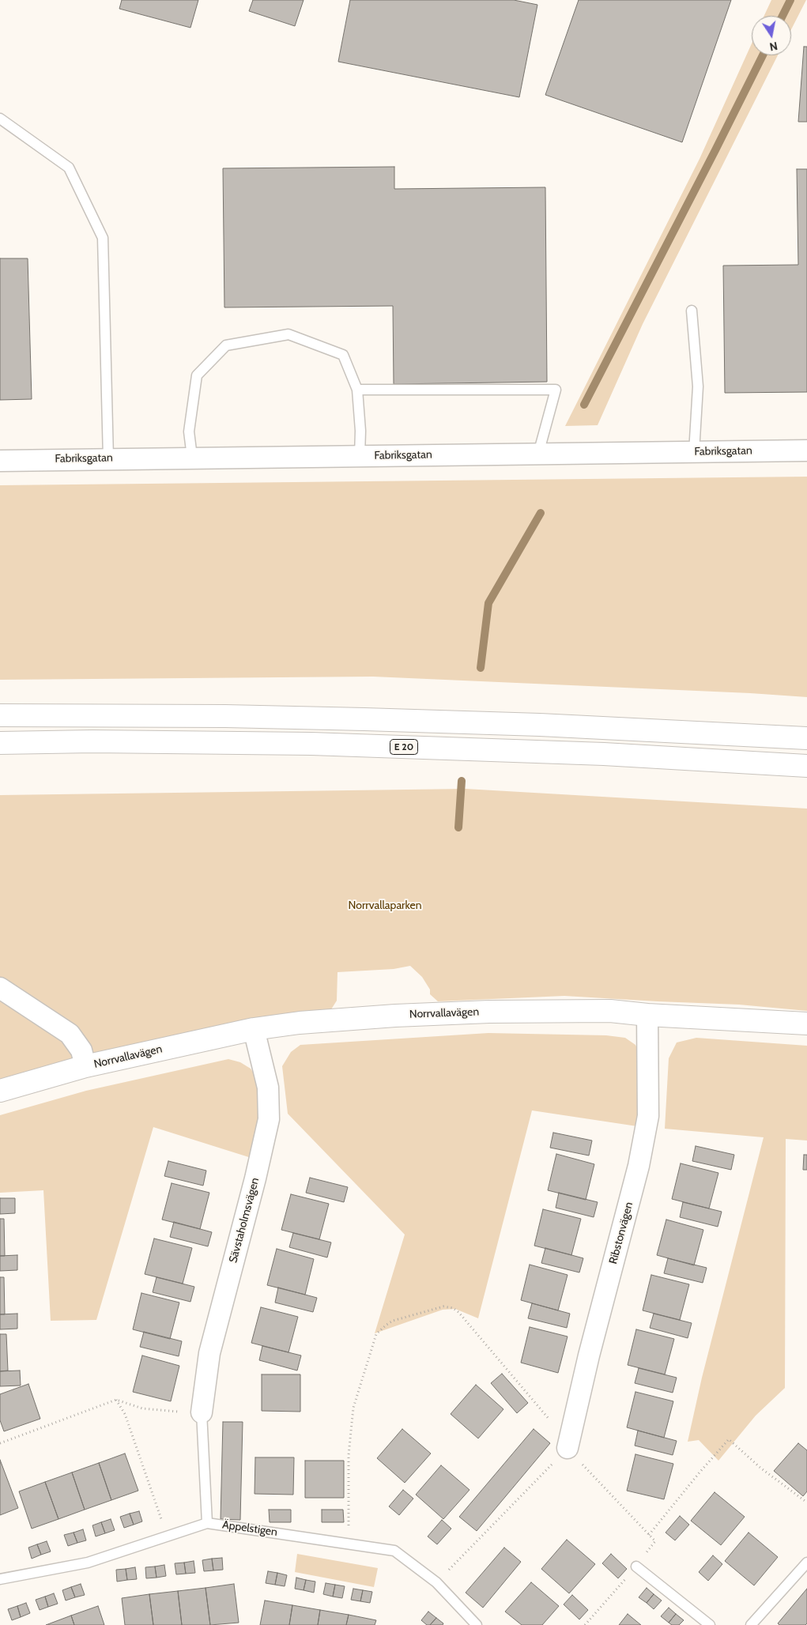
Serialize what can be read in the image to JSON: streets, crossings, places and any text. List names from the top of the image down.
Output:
{
  "streets": {
    "main road": ["E 20", "Norrvallavägen"],
    "street": ["Fabriksgatan", "Sävstaholmsvägen", "Ribstonvägen"],
    "lane": ["Äppelstigen"]
  },
  "crossings": [
    ["Norrvallavägen", "Sävstaholmsvägen"],
    ["Norrvallavägen", "Ribstonvägen"]
  ],
  "parks": ["Norrvallaparken"],
  "north": "bottom"
}
